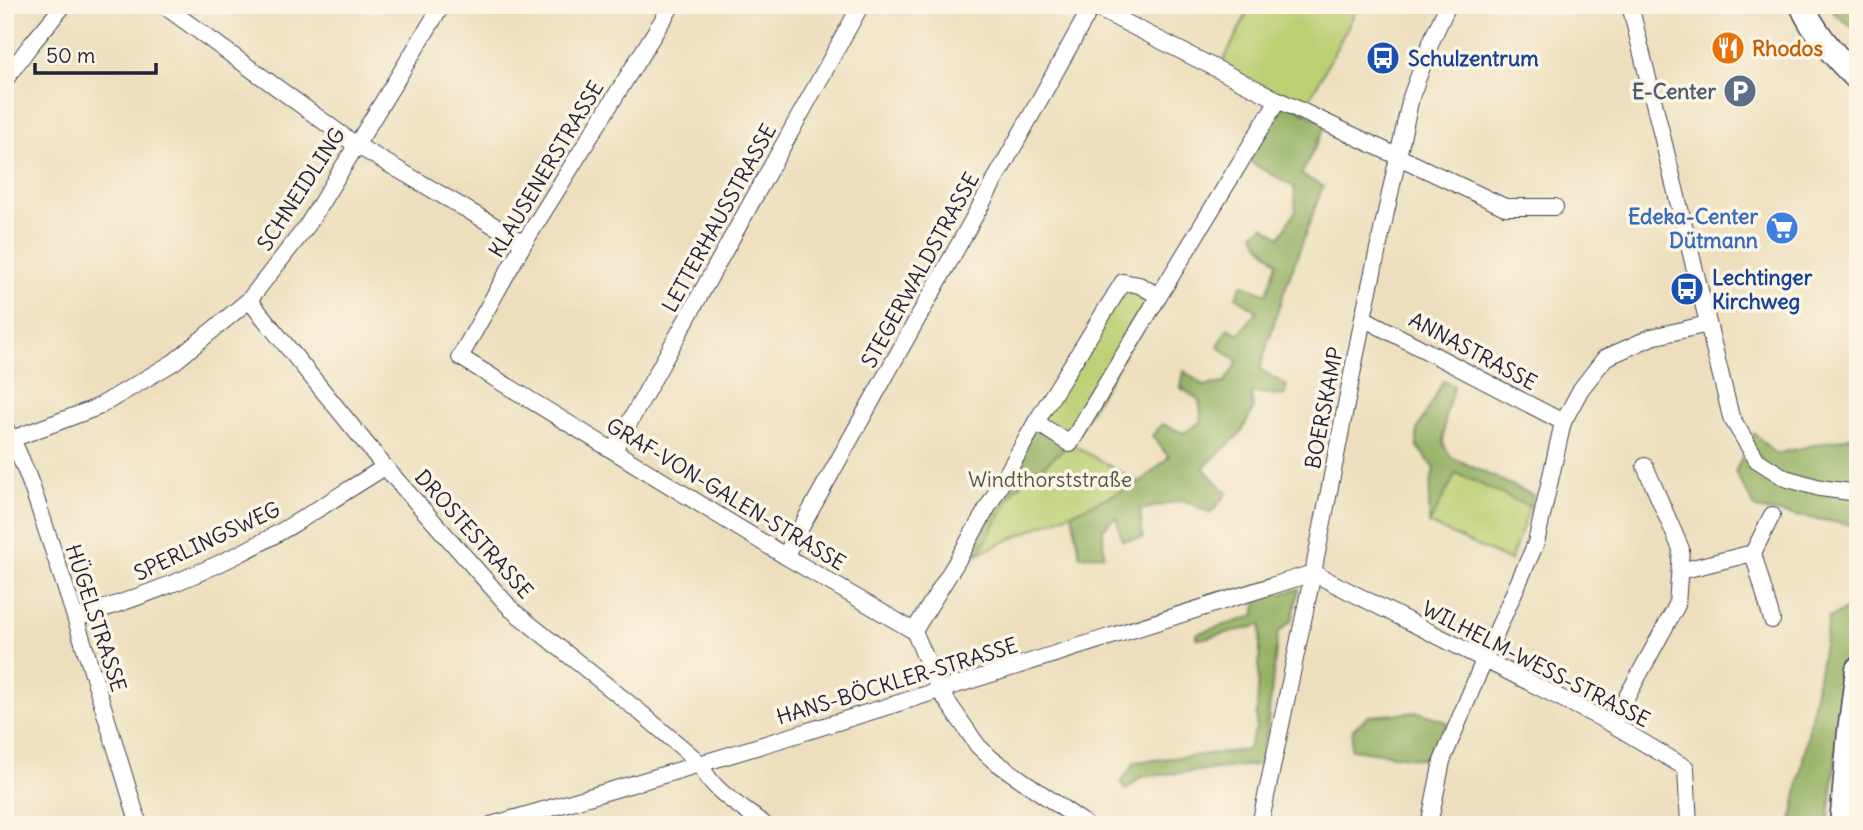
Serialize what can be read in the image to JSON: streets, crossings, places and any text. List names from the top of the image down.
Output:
{
  "streets": {
    "street": [
      "KLAUSENERSTRASSE",
      "SCHNEIDLING",
      "LETTERHAUSSTRASSE",
      "STEGERWALDSTRASSE",
      "ANNASTRASSE",
      "BOERSKAMP",
      "GRAF-VON-GALEN-STRASSE",
      "DROSTESTRASSE",
      "SPERLINGSWEG",
      "HÜGELSTRASSE",
      "WILHELM-WESS-STRASSE",
      "HANS-BÖCKLER-STRASSE"
    ]
  },
  "crossings": [
    ["KLAUSENERSTRASSE", "GRAF-VON-GALEN-STRASSE"],
    ["SCHNEIDLING", "DROSTESTRASSE"],
    ["SCHNEIDLING", "HÜGELSTRASSE"],
    ["LETTERHAUSSTRASSE", "GRAF-VON-GALEN-STRASSE"],
    ["STEGERWALDSTRASSE", "GRAF-VON-GALEN-STRASSE"],
    ["ANNASTRASSE", "BOERSKAMP"],
    ["BOERSKAMP", "WILHELM-WESS-STRASSE"],
    ["BOERSKAMP", "HANS-BÖCKLER-STRASSE"],
    ["DROSTESTRASSE", "SPERLINGSWEG"],
    ["DROSTESTRASSE", "HANS-BÖCKLER-STRASSE"],
    ["SPERLINGSWEG", "HÜGELSTRASSE"],
    ["WILHELM-WESS-STRASSE", "HANS-BÖCKLER-STRASSE"]
  ],
  "parks": ["Windthorststraße"],
  "places": {
    "restaurant": ["Rhodos"],
    "bus stop": ["Schulzentrum", "Lechtinger Kirchweg"],
    "parking": ["E-Center"],
    "supermarket": ["Edeka-Center Dütmann"]
  },
  "scale_bar": "50 m"
}
